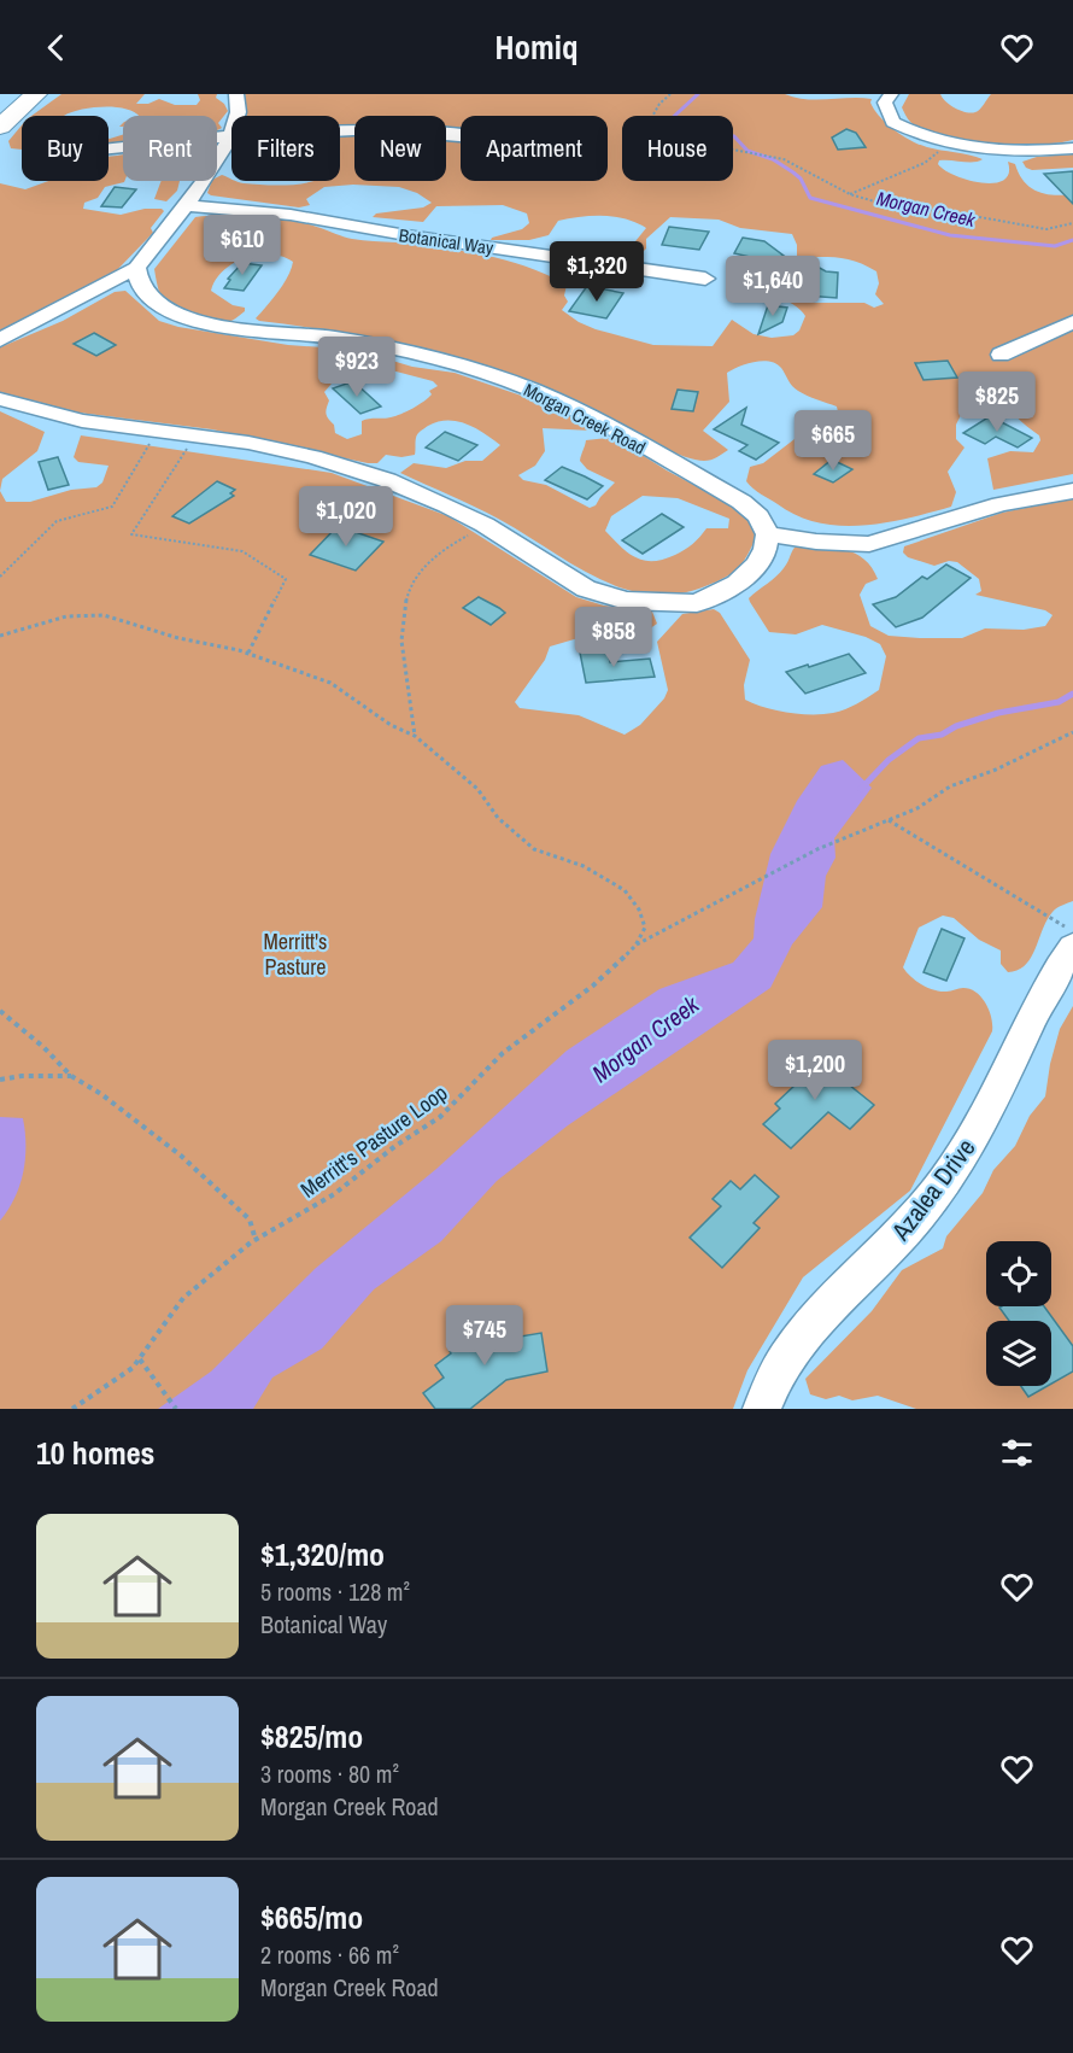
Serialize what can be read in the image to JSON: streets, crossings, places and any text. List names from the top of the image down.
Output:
{
  "streets": {
    "street": ["Botanical Way", "Morgan Creek Road", "Azalea Drive"],
    "path": ["Merritt's Pasture Loop"]
  },
  "water": ["Morgan Creek"],
  "parks": ["Merritt's Pasture"],
  "page": {
    "header": "Homiq",
    "chip": [
      "Buy",
      "Rent",
      "Filters",
      "New",
      "Apartment",
      "House"
    ],
    "price": [
      "$610",
      "$1,320",
      "$1,640",
      "$923",
      "$825",
      "$665",
      "$1,020",
      "$858",
      "$1,200",
      "$745"
    ],
    "heading": "10 homes",
    "list": [
      {
        "name": "$1,320/mo",
        "note": "5 rooms · 128 m² · Botanical Way"
      },
      {
        "name": "$825/mo",
        "note": "3 rooms · 80 m² · Morgan Creek Road"
      },
      {
        "name": "$665/mo",
        "note": "2 rooms · 66 m² · Morgan Creek Road"
      }
    ]
  }
}
